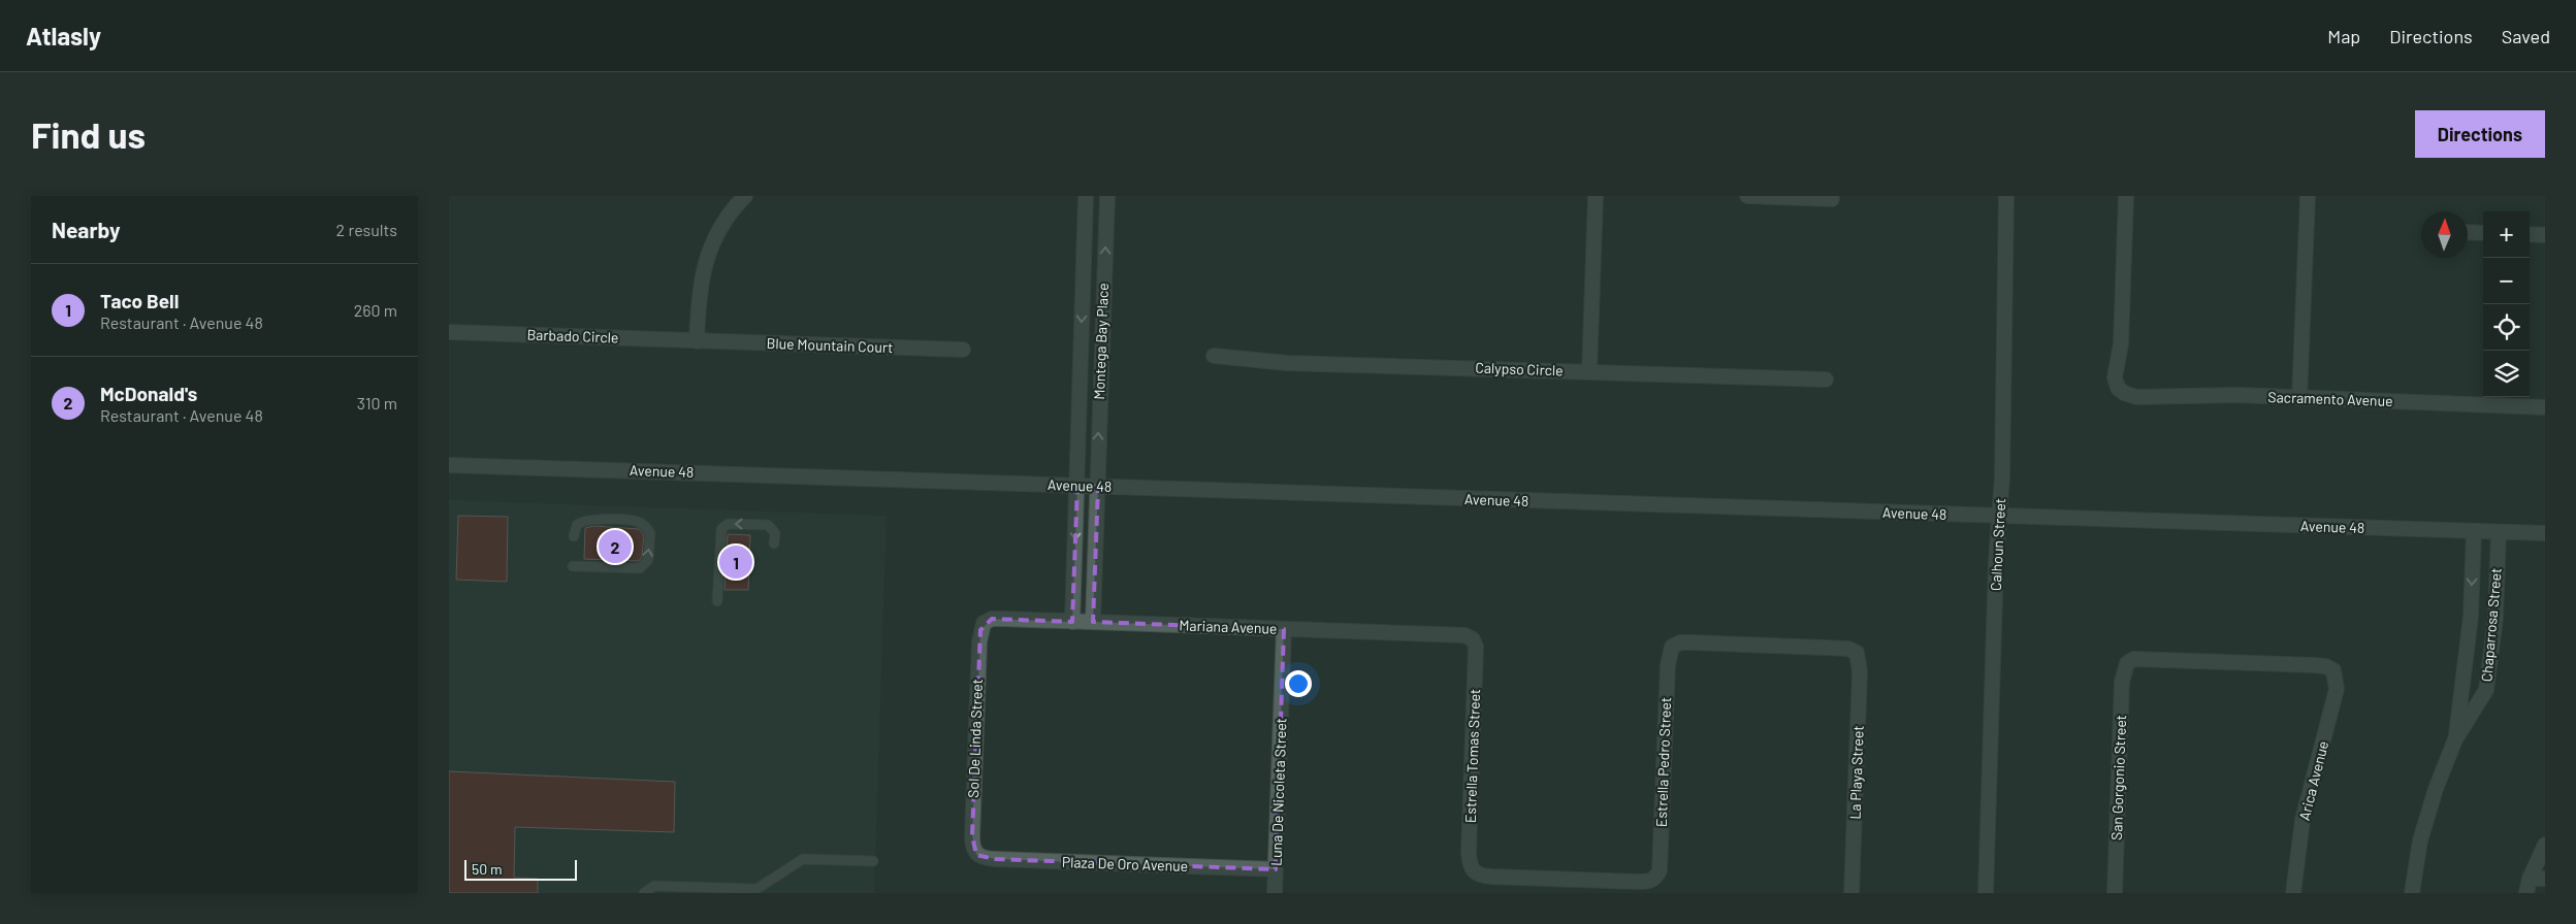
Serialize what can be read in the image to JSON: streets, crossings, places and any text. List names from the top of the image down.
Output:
{
  "streets": {
    "street": [
      "Barbado Circle",
      "Montega Bay Place",
      "Blue Mountain Court",
      "Calypso Circle",
      "Sacramento Avenue",
      "Avenue 48",
      "Calhoun Street",
      "Chaparrosa Street",
      "Mariana Avenue",
      "Sol De Linda Street",
      "Estrella Tomas Street",
      "Estrella Pedro Street",
      "La Playa Street",
      "San Gorgonio Street",
      "Arica Avenue",
      "Luna De Nicoleta Street",
      "Plaza De Oro Avenue"
    ]
  },
  "crossings": [
    ["Barbado Circle", "Blue Mountain Court"],
    ["Montega Bay Place", "Avenue 48"],
    ["Montega Bay Place", "Mariana Avenue"],
    ["Avenue 48", "Calhoun Street"],
    ["Avenue 48", "Chaparrosa Street"],
    ["Mariana Avenue", "Sol De Linda Street"],
    ["Mariana Avenue", "Estrella Tomas Street"],
    ["Mariana Avenue", "Luna De Nicoleta Street"],
    ["Sol De Linda Street", "Plaza De Oro Avenue"],
    ["Estrella Tomas Street", "Estrella Pedro Street"],
    ["Estrella Pedro Street", "La Playa Street"],
    ["San Gorgonio Street", "Arica Avenue"],
    ["Luna De Nicoleta Street", "Plaza De Oro Avenue"]
  ],
  "scale_bar": "50 m",
  "north": "top",
  "page": {
    "header": "Atlasly",
    "nav": ["Map", "Directions", "Saved"],
    "buttons": "Directions",
    "title": "Find us",
    "heading": ["Nearby", "2 results"],
    "map_buttons": ["+", "−"],
    "list": [
      {
        "mark": "1",
        "name": "Taco Bell",
        "note": "Restaurant · Avenue 48",
        "value": "260 m"
      },
      {
        "mark": "2",
        "name": "McDonald's",
        "note": "Restaurant · Avenue 48",
        "value": "310 m"
      }
    ],
    "pins": ["2", "1"],
    "scale": "50 m"
  }
}
